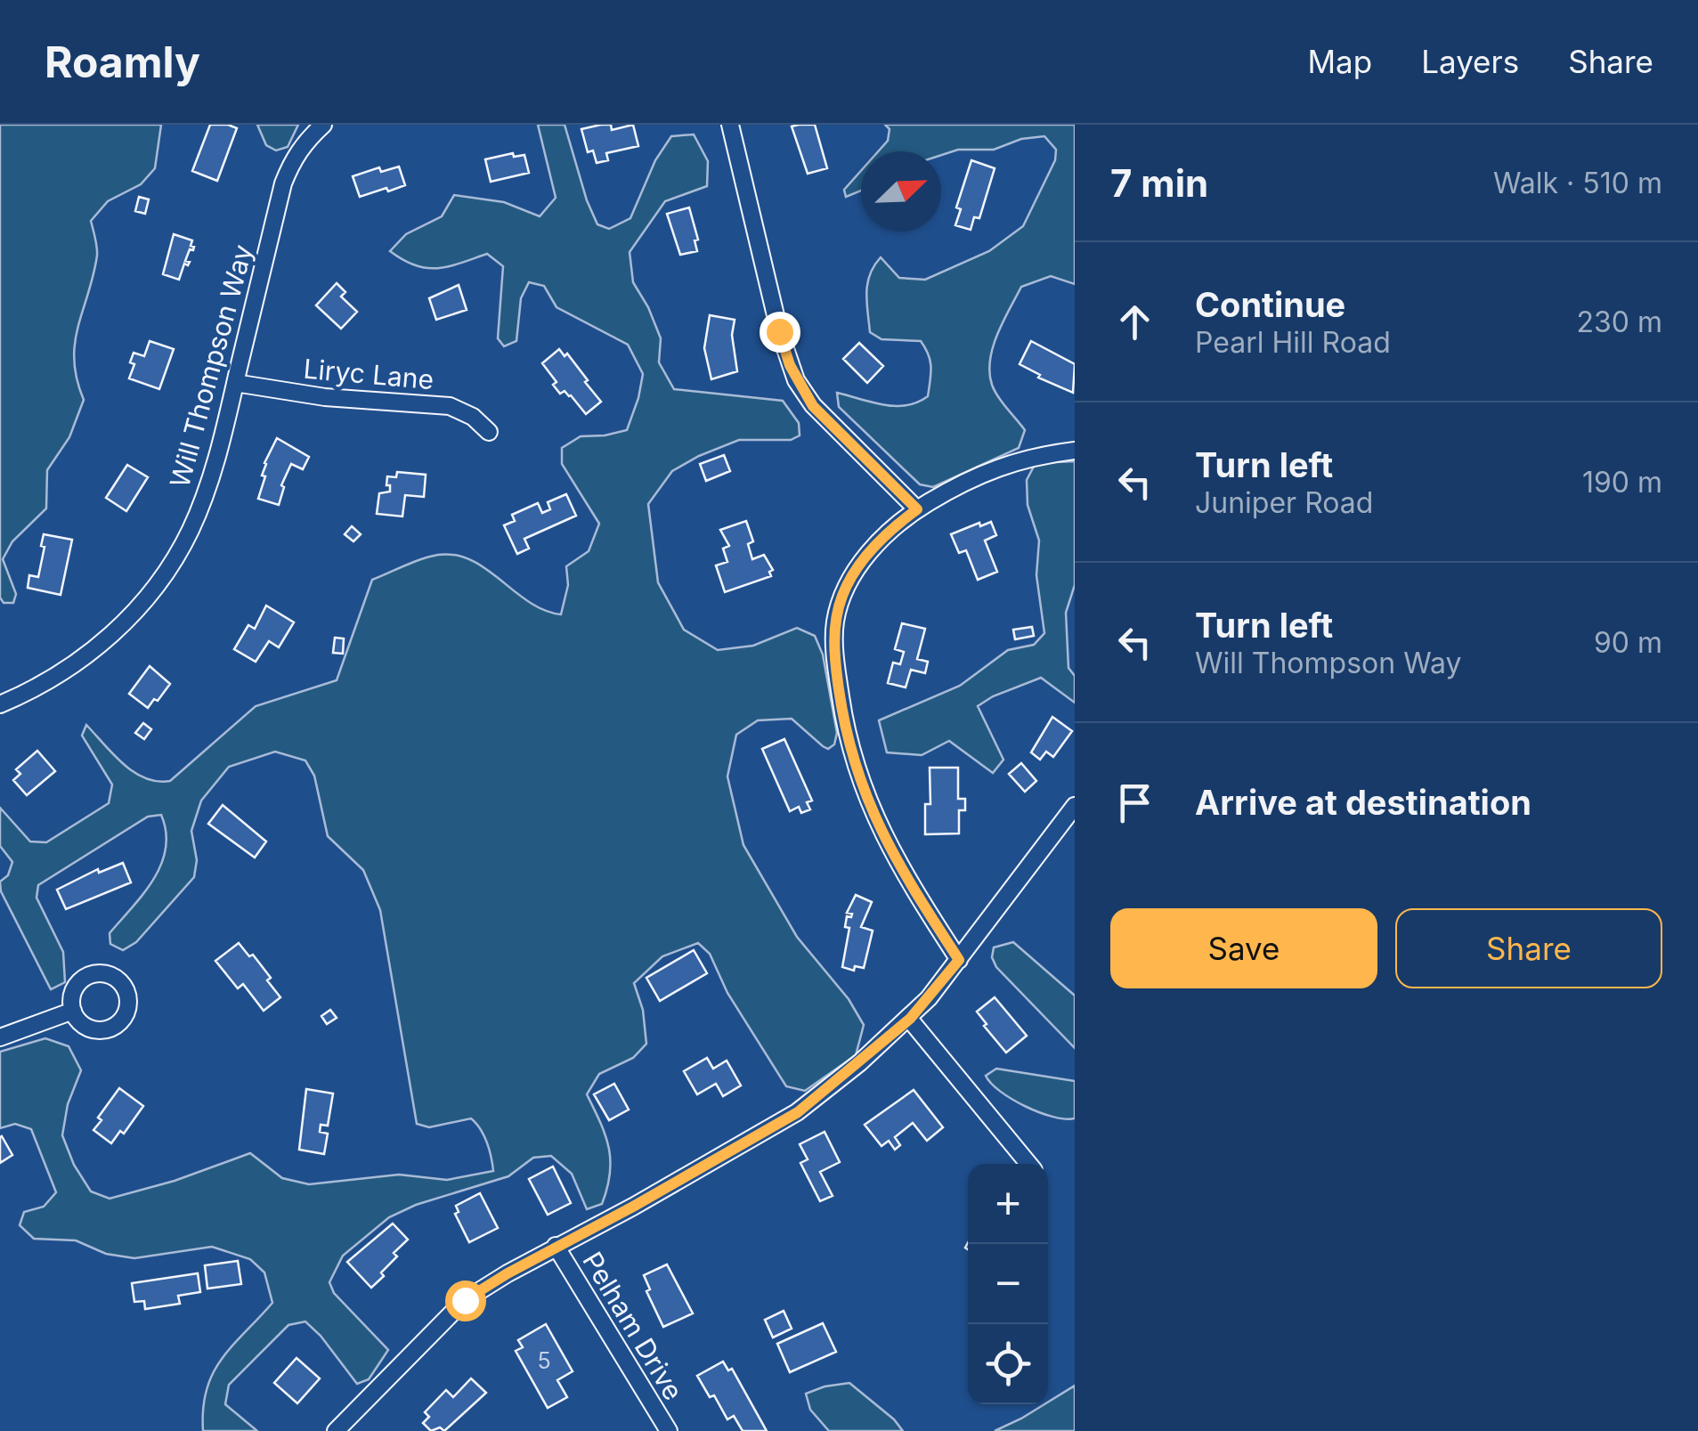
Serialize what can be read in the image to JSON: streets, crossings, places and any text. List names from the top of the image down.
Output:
{
  "streets": {
    "street": ["Will Thompson Way", "Liryc Lane", "Pelham Drive"]
  },
  "crossings": [
    ["Will Thompson Way", "Liryc Lane"]
  ],
  "house_numbers": ["5"],
  "north": "top right",
  "page": {
    "header": "Roamly",
    "nav": ["Map", "Layers", "Share"],
    "heading": ["7 min", "Walk · 510 m"],
    "list": [
      ["Continue", "Pearl Hill Road", "230 m"],
      ["Turn left", "Juniper Road", "190 m"],
      ["Turn left", "Will Thompson Way", "90 m"],
      "Arrive at destination"
    ],
    "buttons": ["Save", "Share"],
    "map_buttons": ["+", "−"]
  }
}
